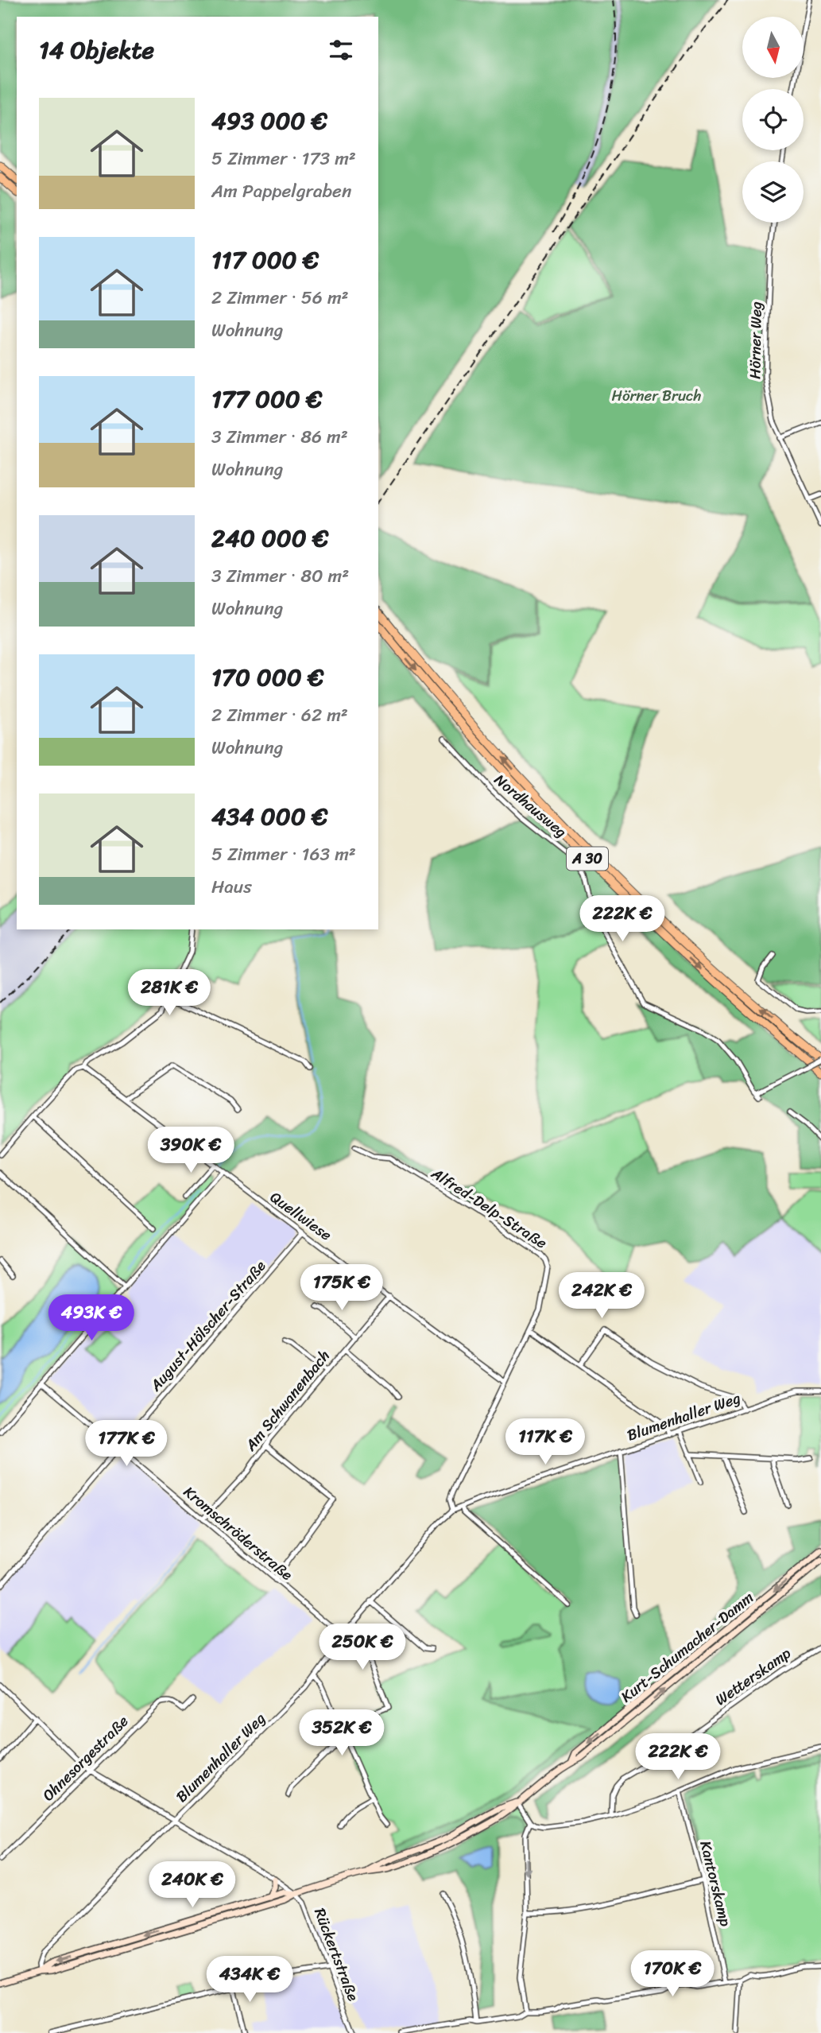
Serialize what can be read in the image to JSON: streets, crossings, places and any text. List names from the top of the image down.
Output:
{
  "streets": {
    "highway": ["A 30"],
    "main road": ["Kurt-Schumacher-Damm"],
    "street": [
      "Hörner Weg",
      "Nordhausweg",
      "Alfred-Delp-Straße",
      "Quellwiese",
      "August-Hölscher-Straße",
      "Am Schwanenbach",
      "Blumenhaller Weg",
      "Kromschröderstraße",
      "Wetterskamp",
      "Ohnesorgestraße",
      "Kantorskamp",
      "Rückertstraße"
    ]
  },
  "crossings": [
    ["Nordhausweg", "A 30"],
    ["Alfred-Delp-Straße", "Quellwiese"],
    ["Alfred-Delp-Straße", "Blumenhaller Weg"],
    ["Quellwiese", "August-Hölscher-Straße"],
    ["Quellwiese", "Am Schwanenbach"],
    ["August-Hölscher-Straße", "Kromschröderstraße"],
    ["Am Schwanenbach", "Kromschröderstraße"],
    ["Blumenhaller Weg", "Kromschröderstraße"],
    ["Blumenhaller Weg", "Kurt-Schumacher-Damm"],
    ["Blumenhaller Weg", "Rückertstraße"],
    ["Kurt-Schumacher-Damm", "Rückertstraße"],
    ["Ohnesorgestraße", "Rückertstraße"]
  ],
  "parks": ["Hörner Bruch"],
  "north": "bottom",
  "page": {
    "heading": "14 Objekte",
    "list": [
      {
        "name": "493 000 €",
        "note": "5 Zimmer · 173 m² · Am Pappelgraben"
      },
      {
        "name": "117 000 €",
        "note": "2 Zimmer · 56 m² · Wohnung"
      },
      {
        "name": "177 000 €",
        "note": "3 Zimmer · 86 m² · Wohnung"
      },
      {
        "name": "240 000 €",
        "note": "3 Zimmer · 80 m² · Wohnung"
      },
      {
        "name": "170 000 €",
        "note": "2 Zimmer · 62 m² · Wohnung"
      },
      {
        "name": "434 000 €",
        "note": "5 Zimmer · 163 m² · Haus"
      }
    ],
    "price": [
      "222K €",
      "281K €",
      "390K €",
      "175K €",
      "242K €",
      "493K €",
      "117K €",
      "177K €",
      "250K €",
      "352K €",
      "222K €",
      "240K €",
      "170K €",
      "434K €"
    ]
  }
}
